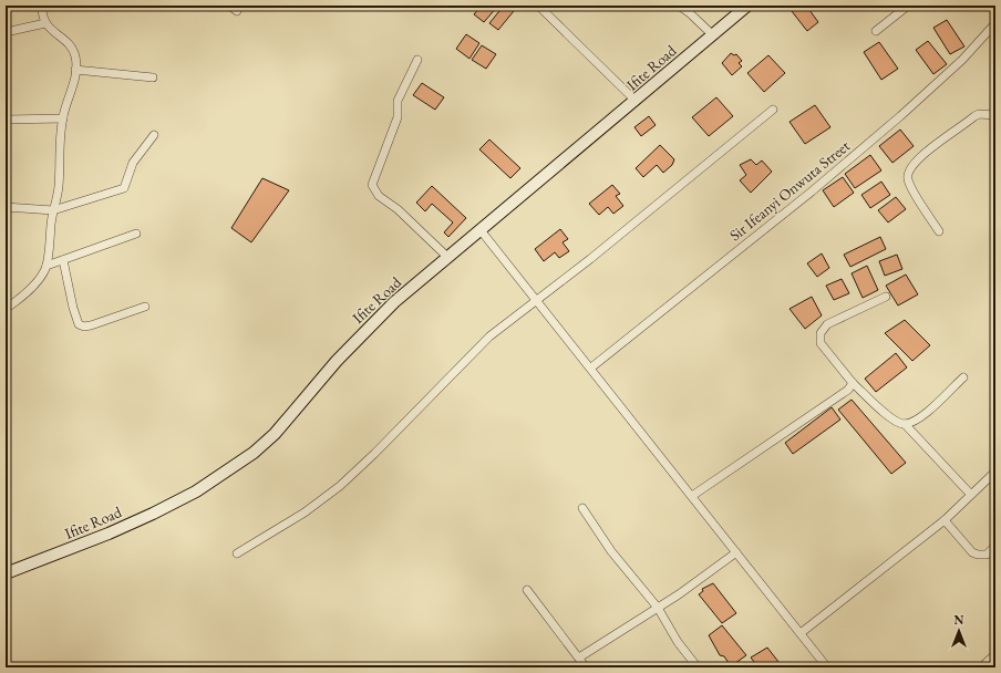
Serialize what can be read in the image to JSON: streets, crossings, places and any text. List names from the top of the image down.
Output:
{
  "streets": {
    "street": ["Ifite Road", "Sir Ifeanyi Onwuta Street"]
  },
  "north": "top"
}
